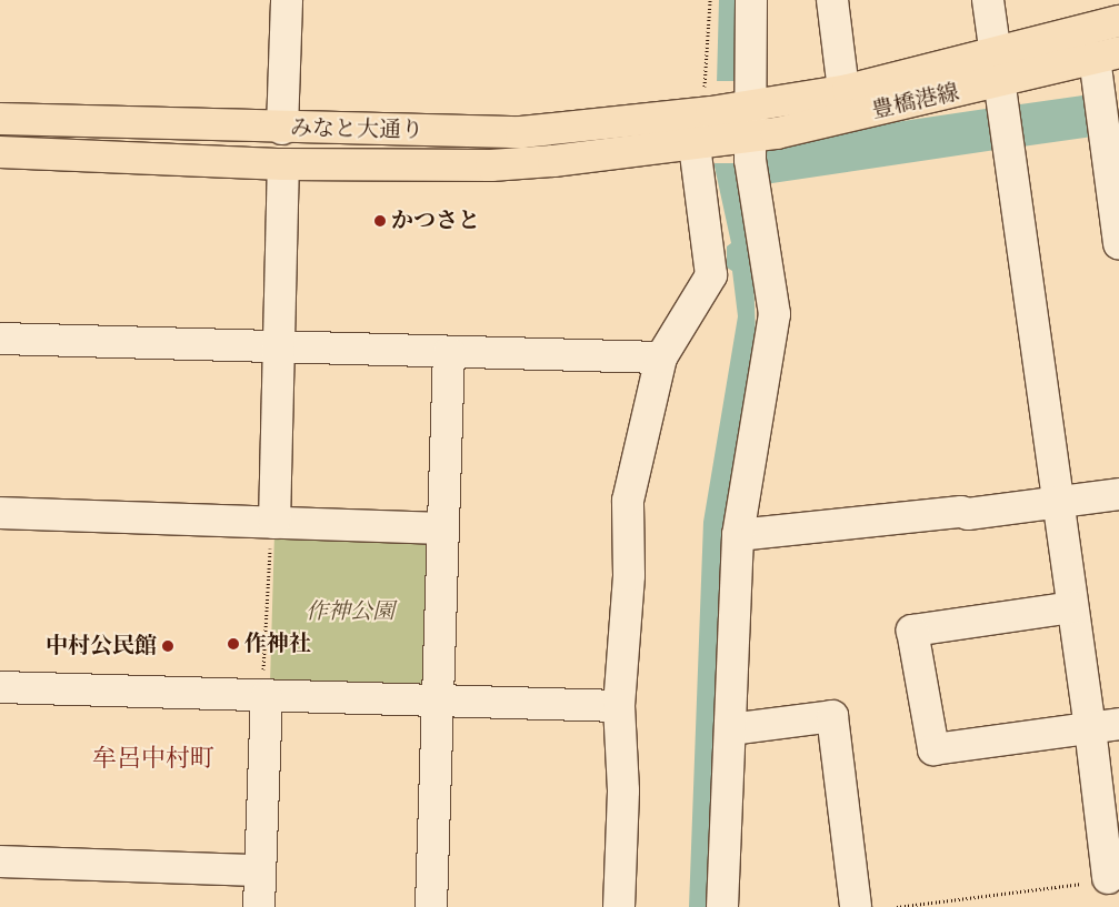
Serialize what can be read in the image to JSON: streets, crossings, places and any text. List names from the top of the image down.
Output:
{
  "streets": {
    "main road": ["豊橋港線", "みなと大通り"]
  },
  "crossings": [
    ["豊橋港線", "みなと大通り"]
  ],
  "districts": ["牟呂中村町"],
  "parks": ["作神公園"],
  "places": ["かつさと", "作神社", "中村公民館"]
}
